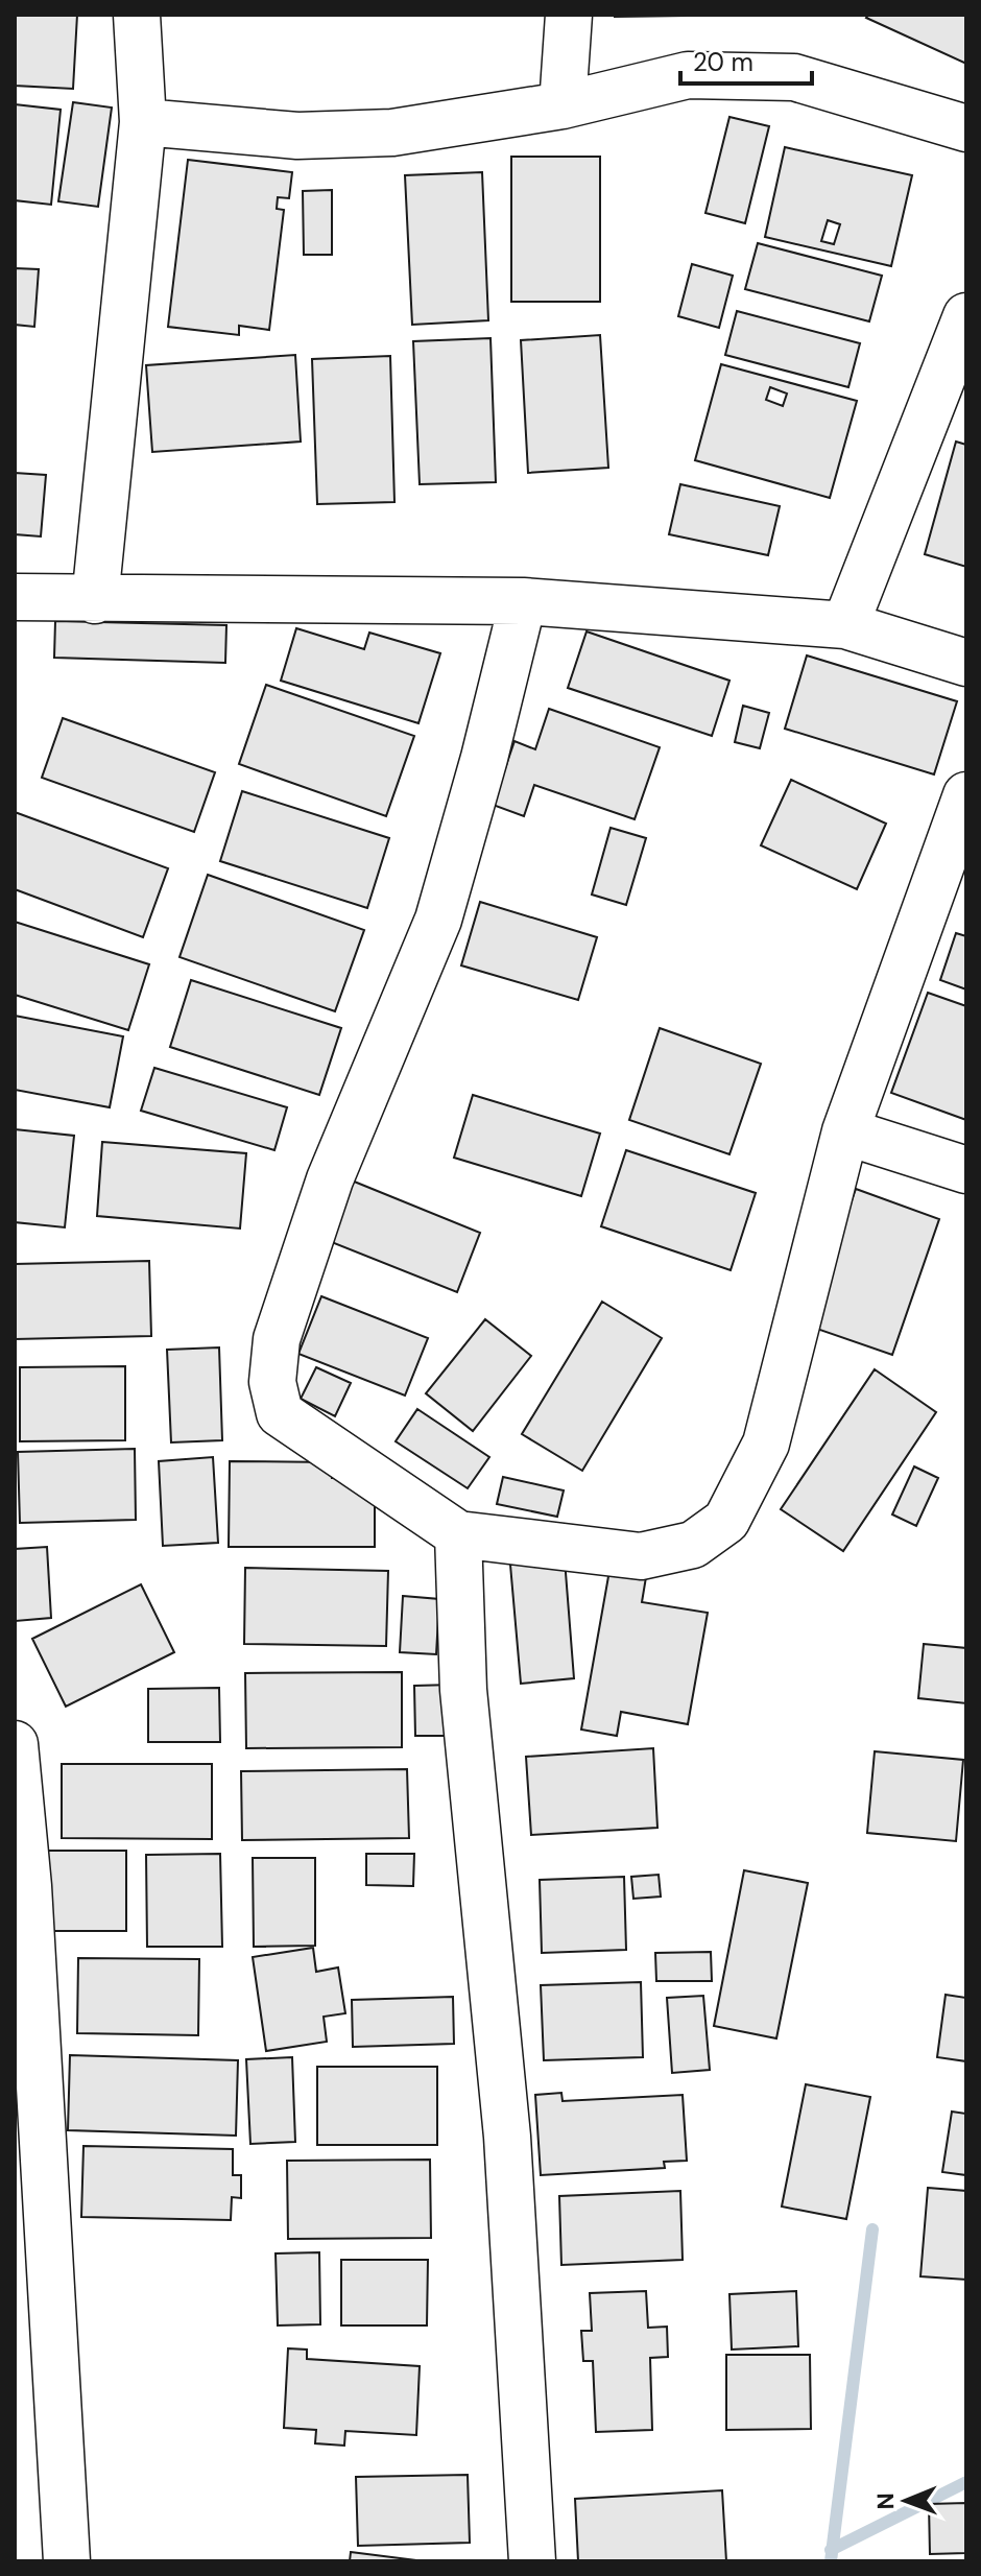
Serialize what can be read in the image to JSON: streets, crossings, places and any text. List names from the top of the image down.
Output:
{
  "scale_bar": "20 m",
  "north": "left"
}
